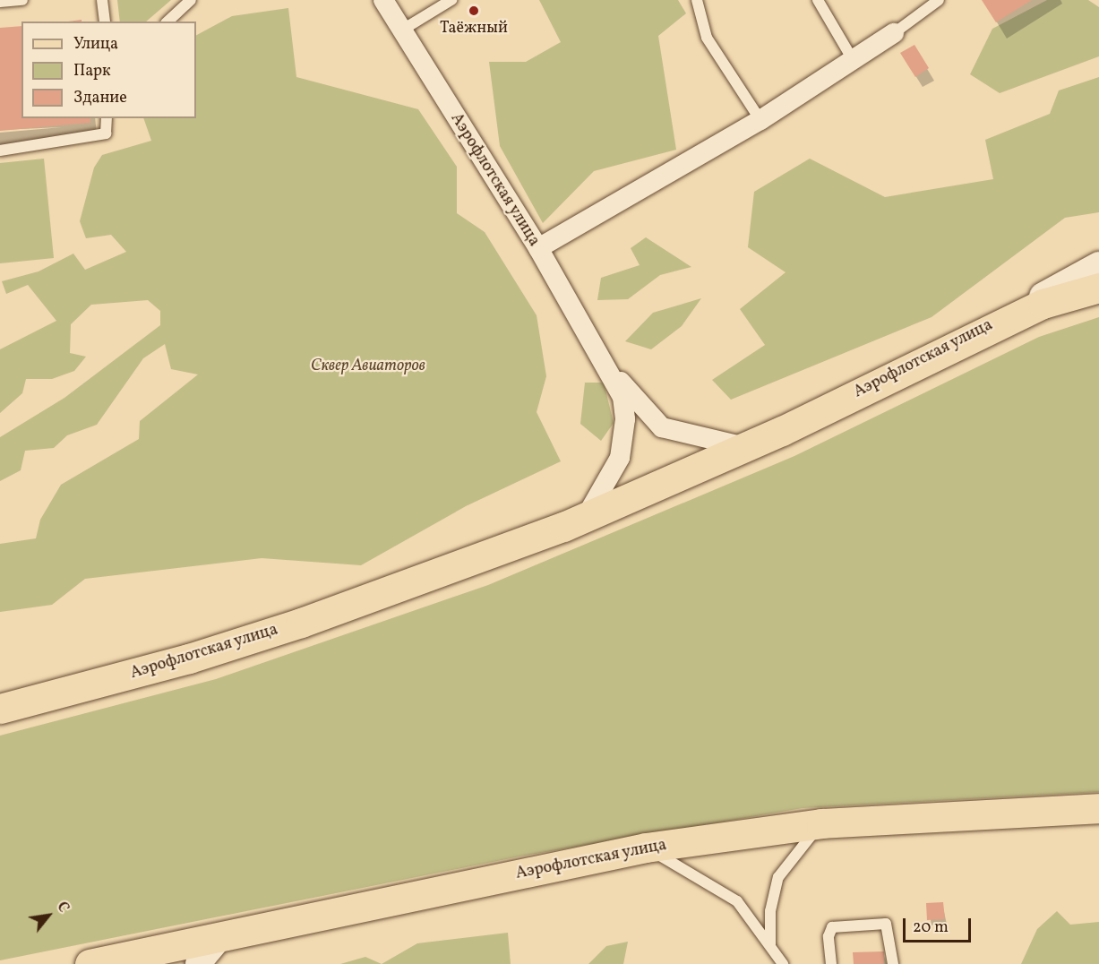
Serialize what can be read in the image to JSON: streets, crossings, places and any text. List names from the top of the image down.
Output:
{
  "streets": {
    "main road": ["Аэрофлотская улица"]
  },
  "parks": ["Сквер Авиаторов"],
  "places": ["Таёжный"],
  "legend": ["Улица", "Парк", "Здание"],
  "scale_bar": "20 m",
  "north": "top right"
}
